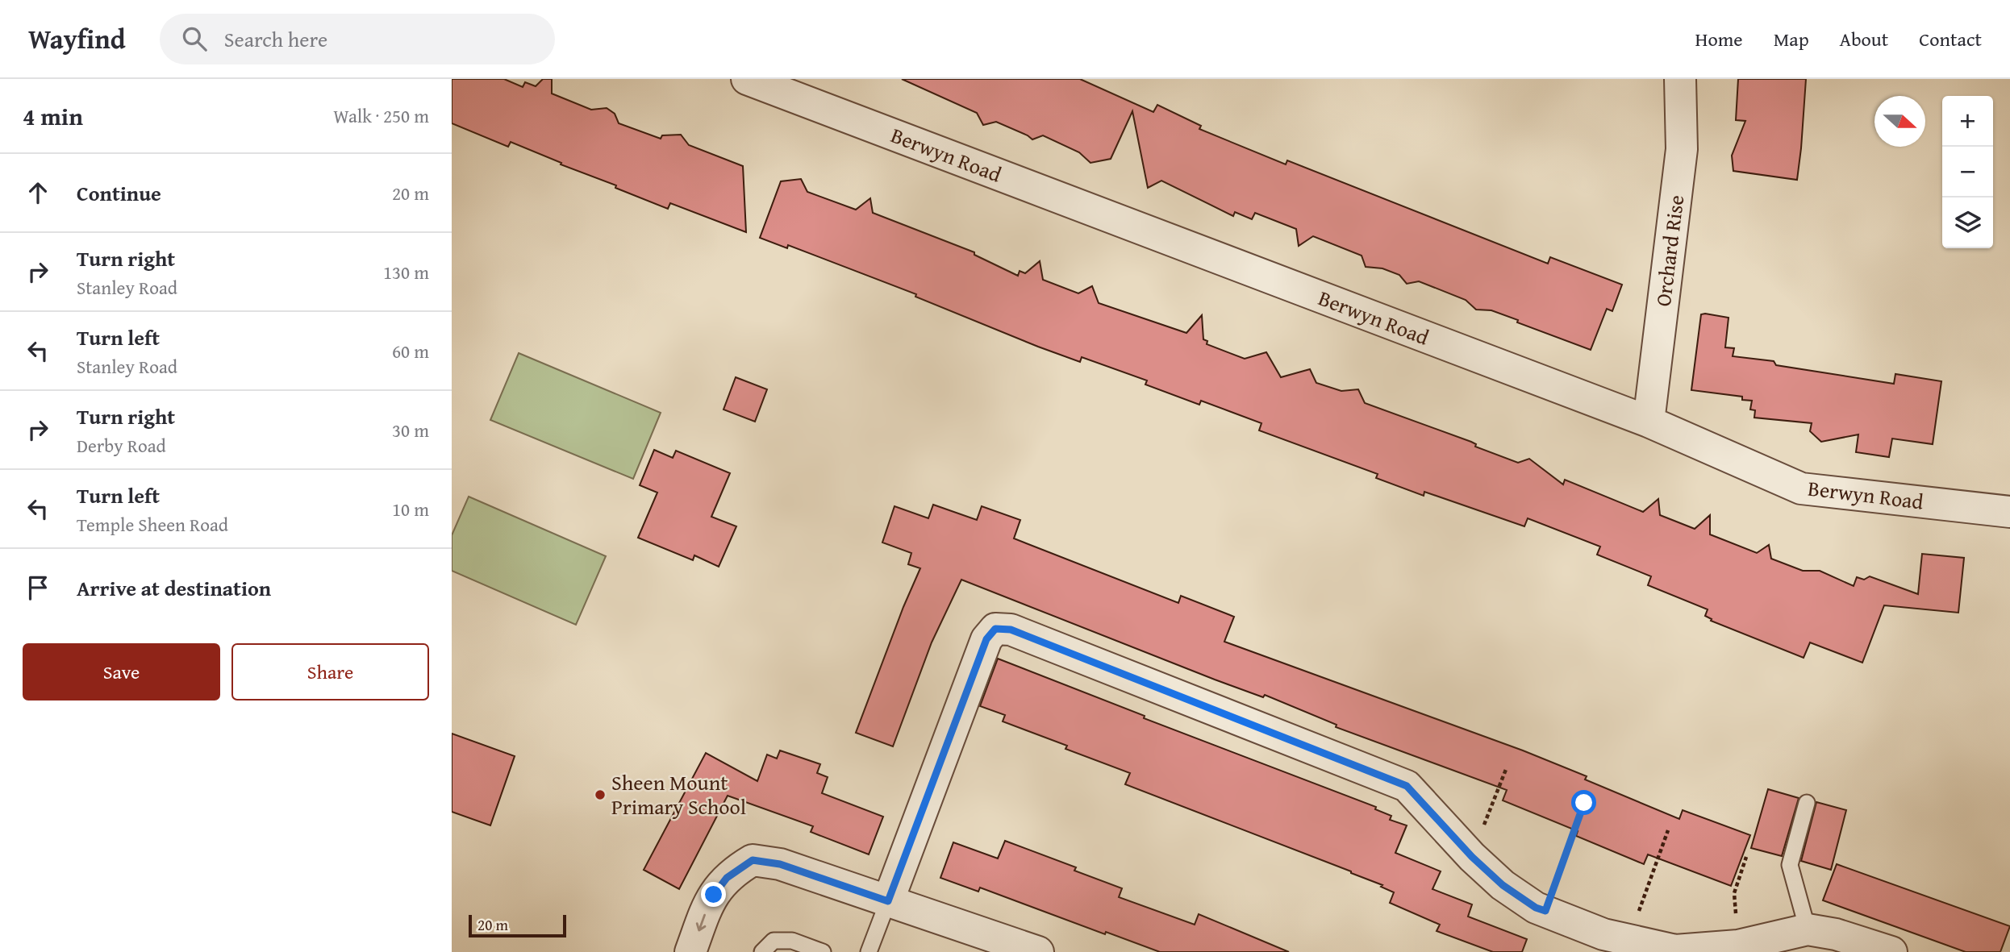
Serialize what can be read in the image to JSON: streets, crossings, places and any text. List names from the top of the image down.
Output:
{
  "streets": {
    "street": ["Berwyn Road", "Orchard Rise"]
  },
  "crossings": [
    ["Berwyn Road", "Orchard Rise"]
  ],
  "places": ["Sheen Mount Primary School"],
  "scale_bar": "20 m",
  "north": "right",
  "page": {
    "header": "Wayfind",
    "search": "Search here",
    "nav": [
      "Home",
      "Map",
      "About",
      "Contact"
    ],
    "heading": ["4 min", "Walk · 250 m"],
    "map_buttons": ["+", "−"],
    "list": [
      ["Continue", "20 m"],
      ["Turn right", "Stanley Road", "130 m"],
      ["Turn left", "Stanley Road", "60 m"],
      ["Turn right", "Derby Road", "30 m"],
      ["Turn left", "Temple Sheen Road", "10 m"],
      "Arrive at destination"
    ],
    "buttons": ["Save", "Share"],
    "scale": "20 m"
  }
}
